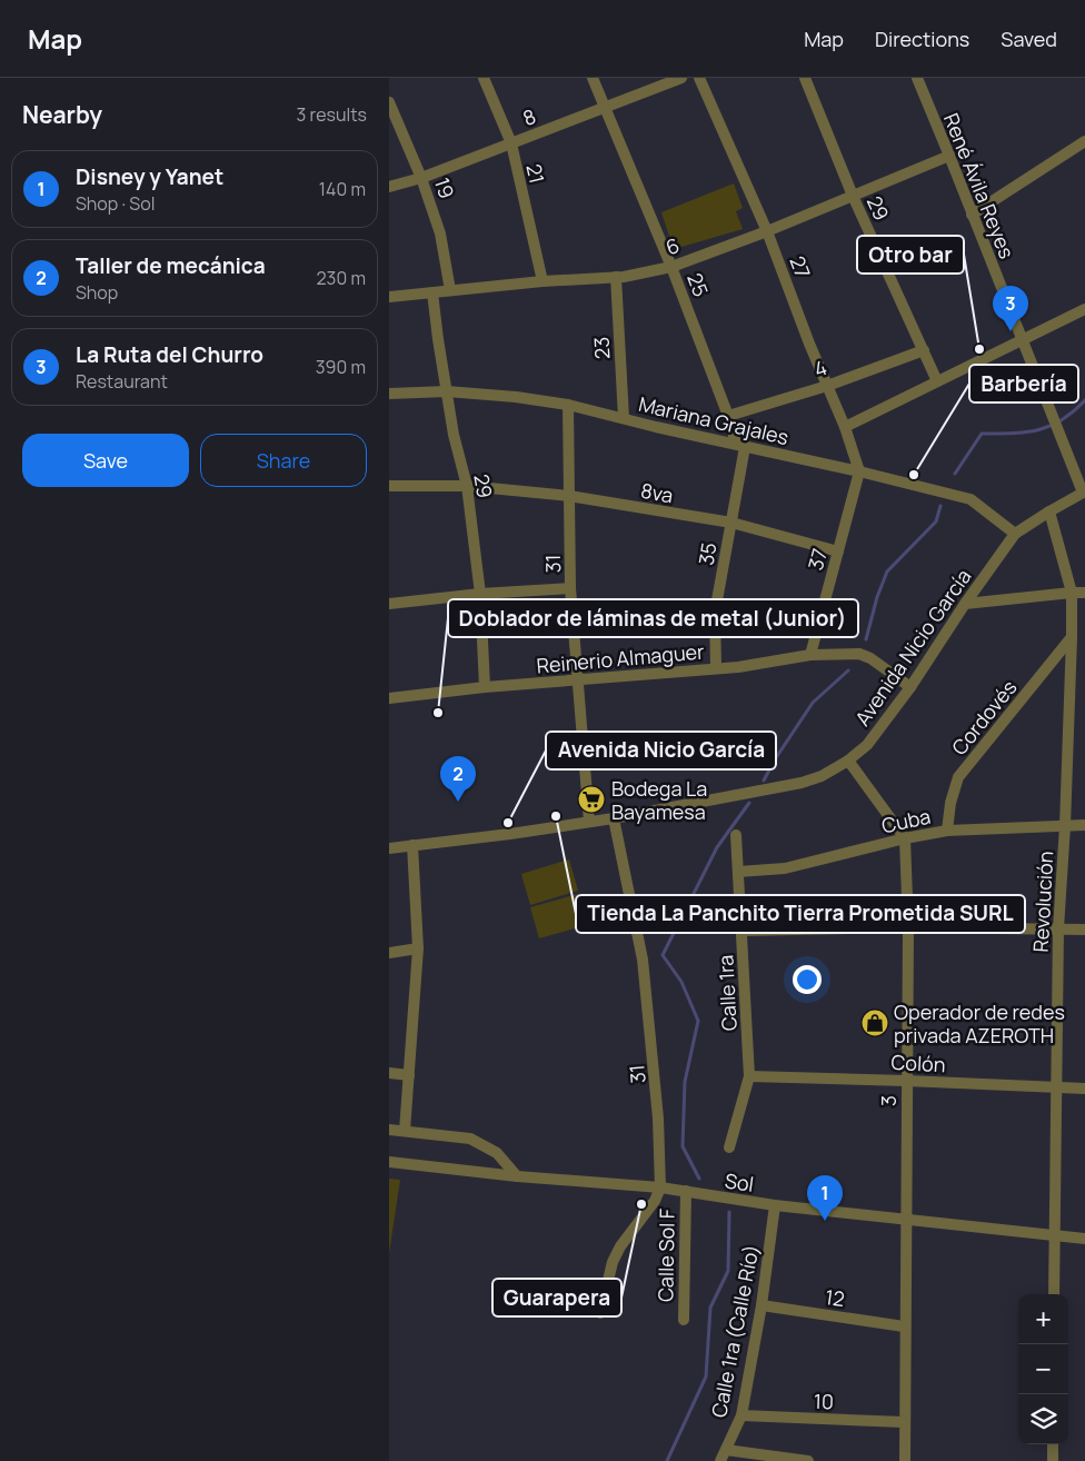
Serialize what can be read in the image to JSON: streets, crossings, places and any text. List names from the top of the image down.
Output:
{
  "streets": {
    "street": [
      "8",
      "21",
      "René Ávila Reyes",
      "19",
      "29",
      "6",
      "27",
      "25",
      "23",
      "4",
      "Mariana Grajales",
      "8va",
      "35",
      "37",
      "31",
      "Avenida Nicio García",
      "Reinerio Almaguer",
      "Cordovés",
      "Cuba",
      "Revolución",
      "Calle 1ra",
      "Colón",
      "3",
      "Sol",
      "Calle Sol F",
      "12",
      "Calle 1ra (Calle Río)",
      "10"
    ]
  },
  "crossings": [
    ["8", "21"],
    ["8", "19"],
    ["8", "25"],
    ["21", "6"],
    ["René Ávila Reyes", "6"],
    ["René Ávila Reyes", "Avenida Nicio García"],
    ["19", "6"],
    ["29", "6"],
    ["29", "4"],
    ["29", "Mariana Grajales"],
    ["29", "8va"],
    ["29", "Reinerio Almaguer"],
    ["6", "27"],
    ["6", "25"],
    ["6", "23"],
    ["27", "4"],
    ["27", "Mariana Grajales"],
    ["27", "37"],
    ["25", "4"],
    ["25", "Mariana Grajales"],
    ["25", "35"],
    ["23", "Mariana Grajales"],
    ["Mariana Grajales", "35"],
    ["Mariana Grajales", "37"],
    ["Mariana Grajales", "31"],
    ["Mariana Grajales", "Avenida Nicio García"],
    ["8va", "35"],
    ["8va", "37"],
    ["8va", "31"],
    ["35", "Reinerio Almaguer"],
    ["37", "Reinerio Almaguer"],
    ["31", "Avenida Nicio García"],
    ["31", "Reinerio Almaguer"],
    ["31", "Sol"],
    ["Avenida Nicio García", "Reinerio Almaguer"],
    ["Avenida Nicio García", "Revolución"],
    ["Cordovés", "Cuba"],
    ["Cordovés", "Revolución"],
    ["Cuba", "Revolución"],
    ["Cuba", "Calle 1ra"],
    ["Cuba", "3"],
    ["Revolución", "Colón"],
    ["Revolución", "Sol"],
    ["Calle 1ra", "Colón"],
    ["Colón", "3"],
    ["3", "Sol"],
    ["3", "12"],
    ["3", "10"],
    ["Sol", "Calle Sol F"],
    ["Sol", "Calle 1ra (Calle Río)"],
    ["12", "Calle 1ra (Calle Río)"],
    ["Calle 1ra (Calle Río)", "10"]
  ],
  "places": {
    "other": [
      "Otro bar",
      "Barbería",
      "Doblador de láminas de metal (Junior)",
      "Tienda La Panchito Tierra Prometida SURL",
      "Avenida Nicio García",
      "Guarapera"
    ],
    "supermarket": ["Bodega La Bayamesa"],
    "shop": ["Operador de redes privada AZEROTH"]
  },
  "page": {
    "header": "Map",
    "nav": ["Map", "Directions", "Saved"],
    "heading": ["Nearby", "3 results"],
    "list": [
      {
        "mark": "1",
        "name": "Disney y Yanet",
        "note": "Shop · Sol",
        "value": "140 m"
      },
      {
        "mark": "2",
        "name": "Taller de mecánica",
        "note": "Shop",
        "value": "230 m"
      },
      {
        "mark": "3",
        "name": "La Ruta del Churro",
        "note": "Restaurant",
        "value": "390 m"
      }
    ],
    "pins": ["3", "2", "1"],
    "buttons": ["Save", "Share"],
    "map_buttons": ["+", "−"]
  }
}
